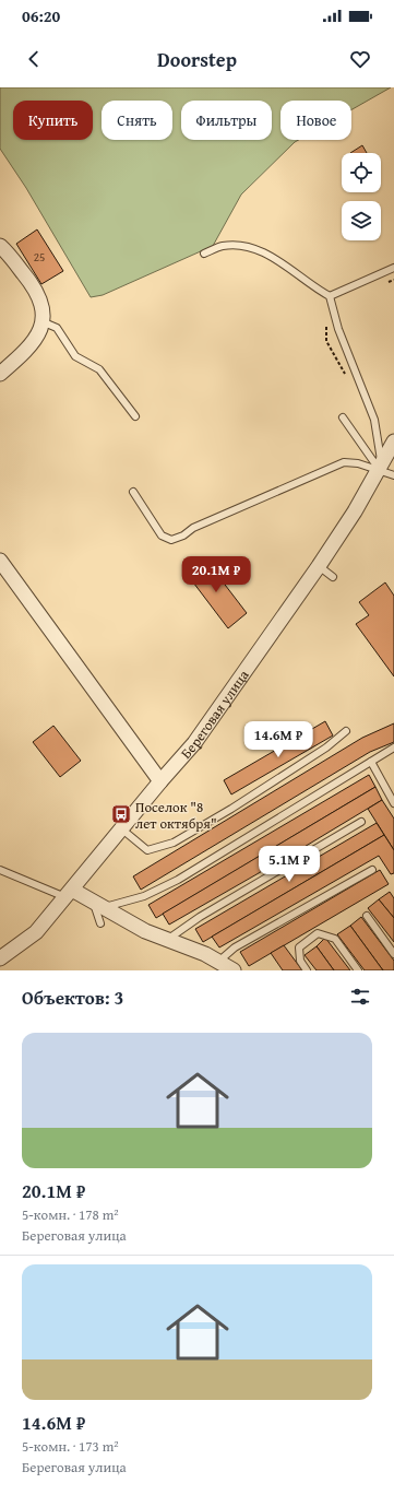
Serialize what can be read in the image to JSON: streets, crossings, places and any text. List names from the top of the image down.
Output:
{
  "streets": {
    "street": ["Береговая улица"]
  },
  "places": {
    "bus stop": ["Поселок \"8 лет октября\""]
  },
  "house_numbers": ["25"],
  "page": {
    "status": "06:20",
    "header": "Doorstep",
    "chip": [
      "Купить",
      "Снять",
      "Фильтры",
      "Новое"
    ],
    "price": ["20.1M ₽", "14.6M ₽", "5.1M ₽"],
    "heading": "Объектов: 3",
    "list": [
      {
        "name": "20.1M ₽",
        "note": "5-комн. · 178 m² · Береговая улица"
      },
      {
        "name": "14.6M ₽",
        "note": "5-комн. · 173 m² · Береговая улица"
      }
    ]
  }
}
